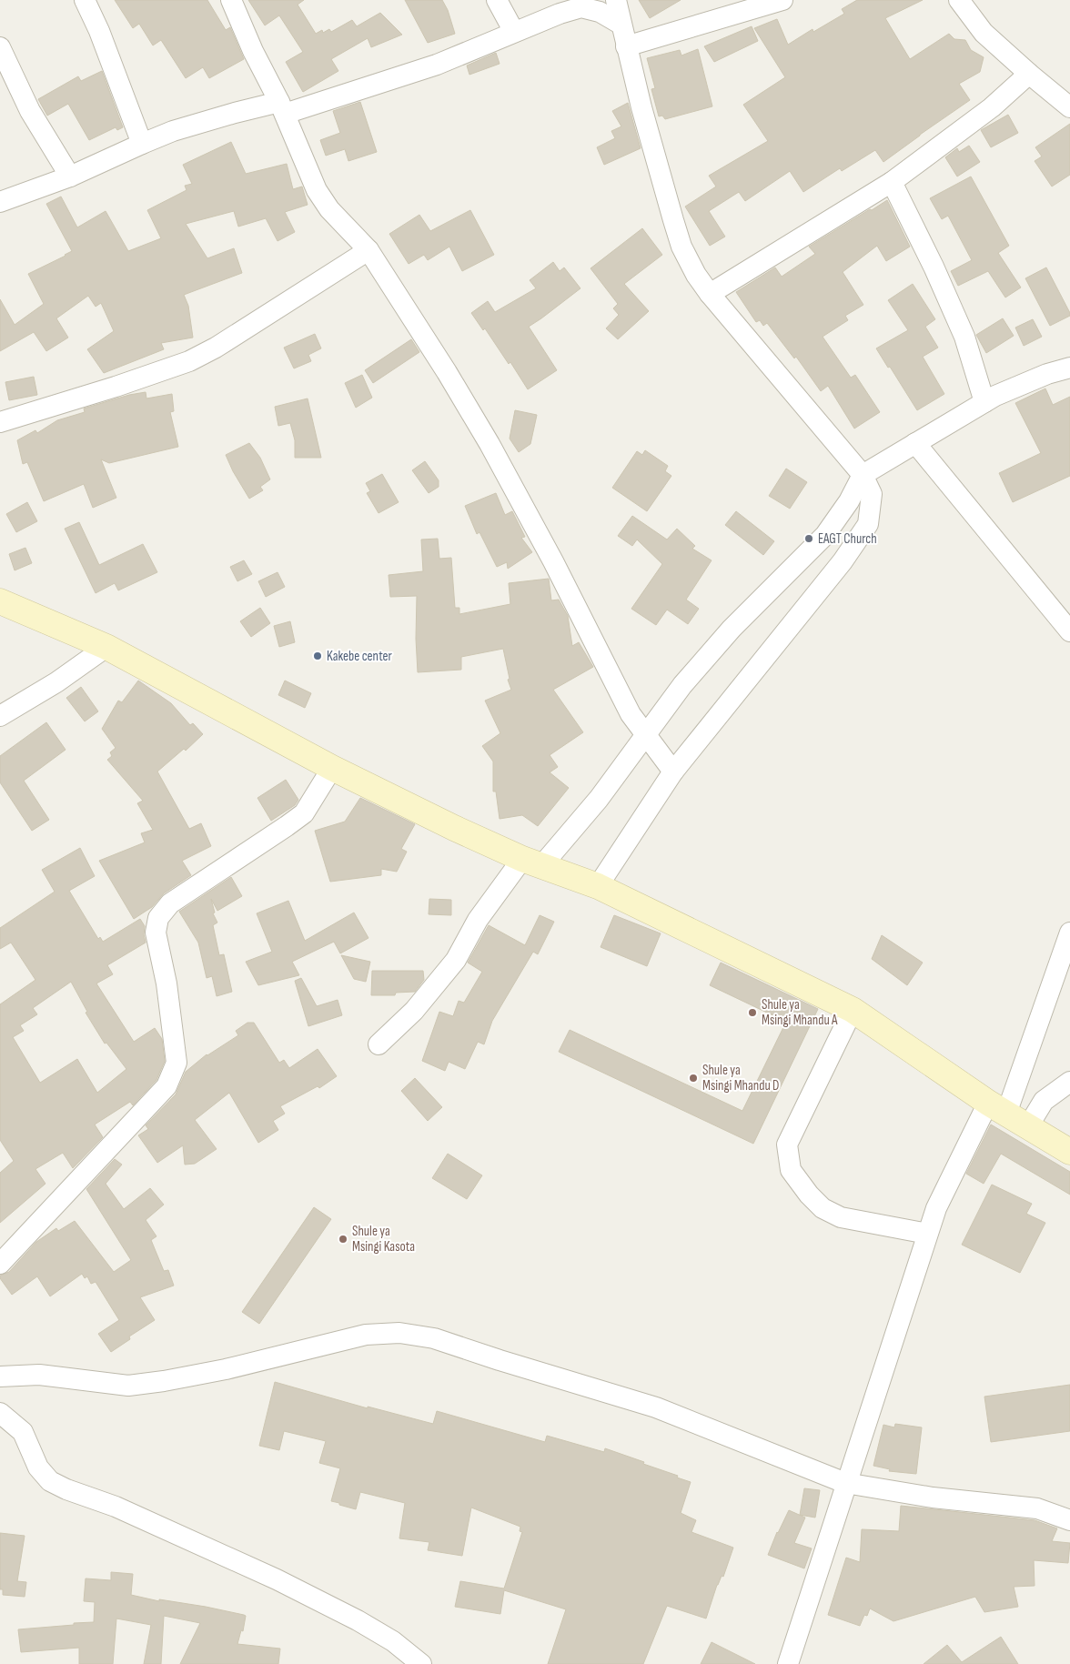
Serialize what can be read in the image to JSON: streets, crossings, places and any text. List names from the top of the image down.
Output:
{
  "places": [
    "EAGT Church",
    "Kakebe center",
    "Shule ya Msingi Mhandu A",
    "Shule ya Msingi Mhandu D",
    "Shule ya Msingi Kasota"
  ]
}
